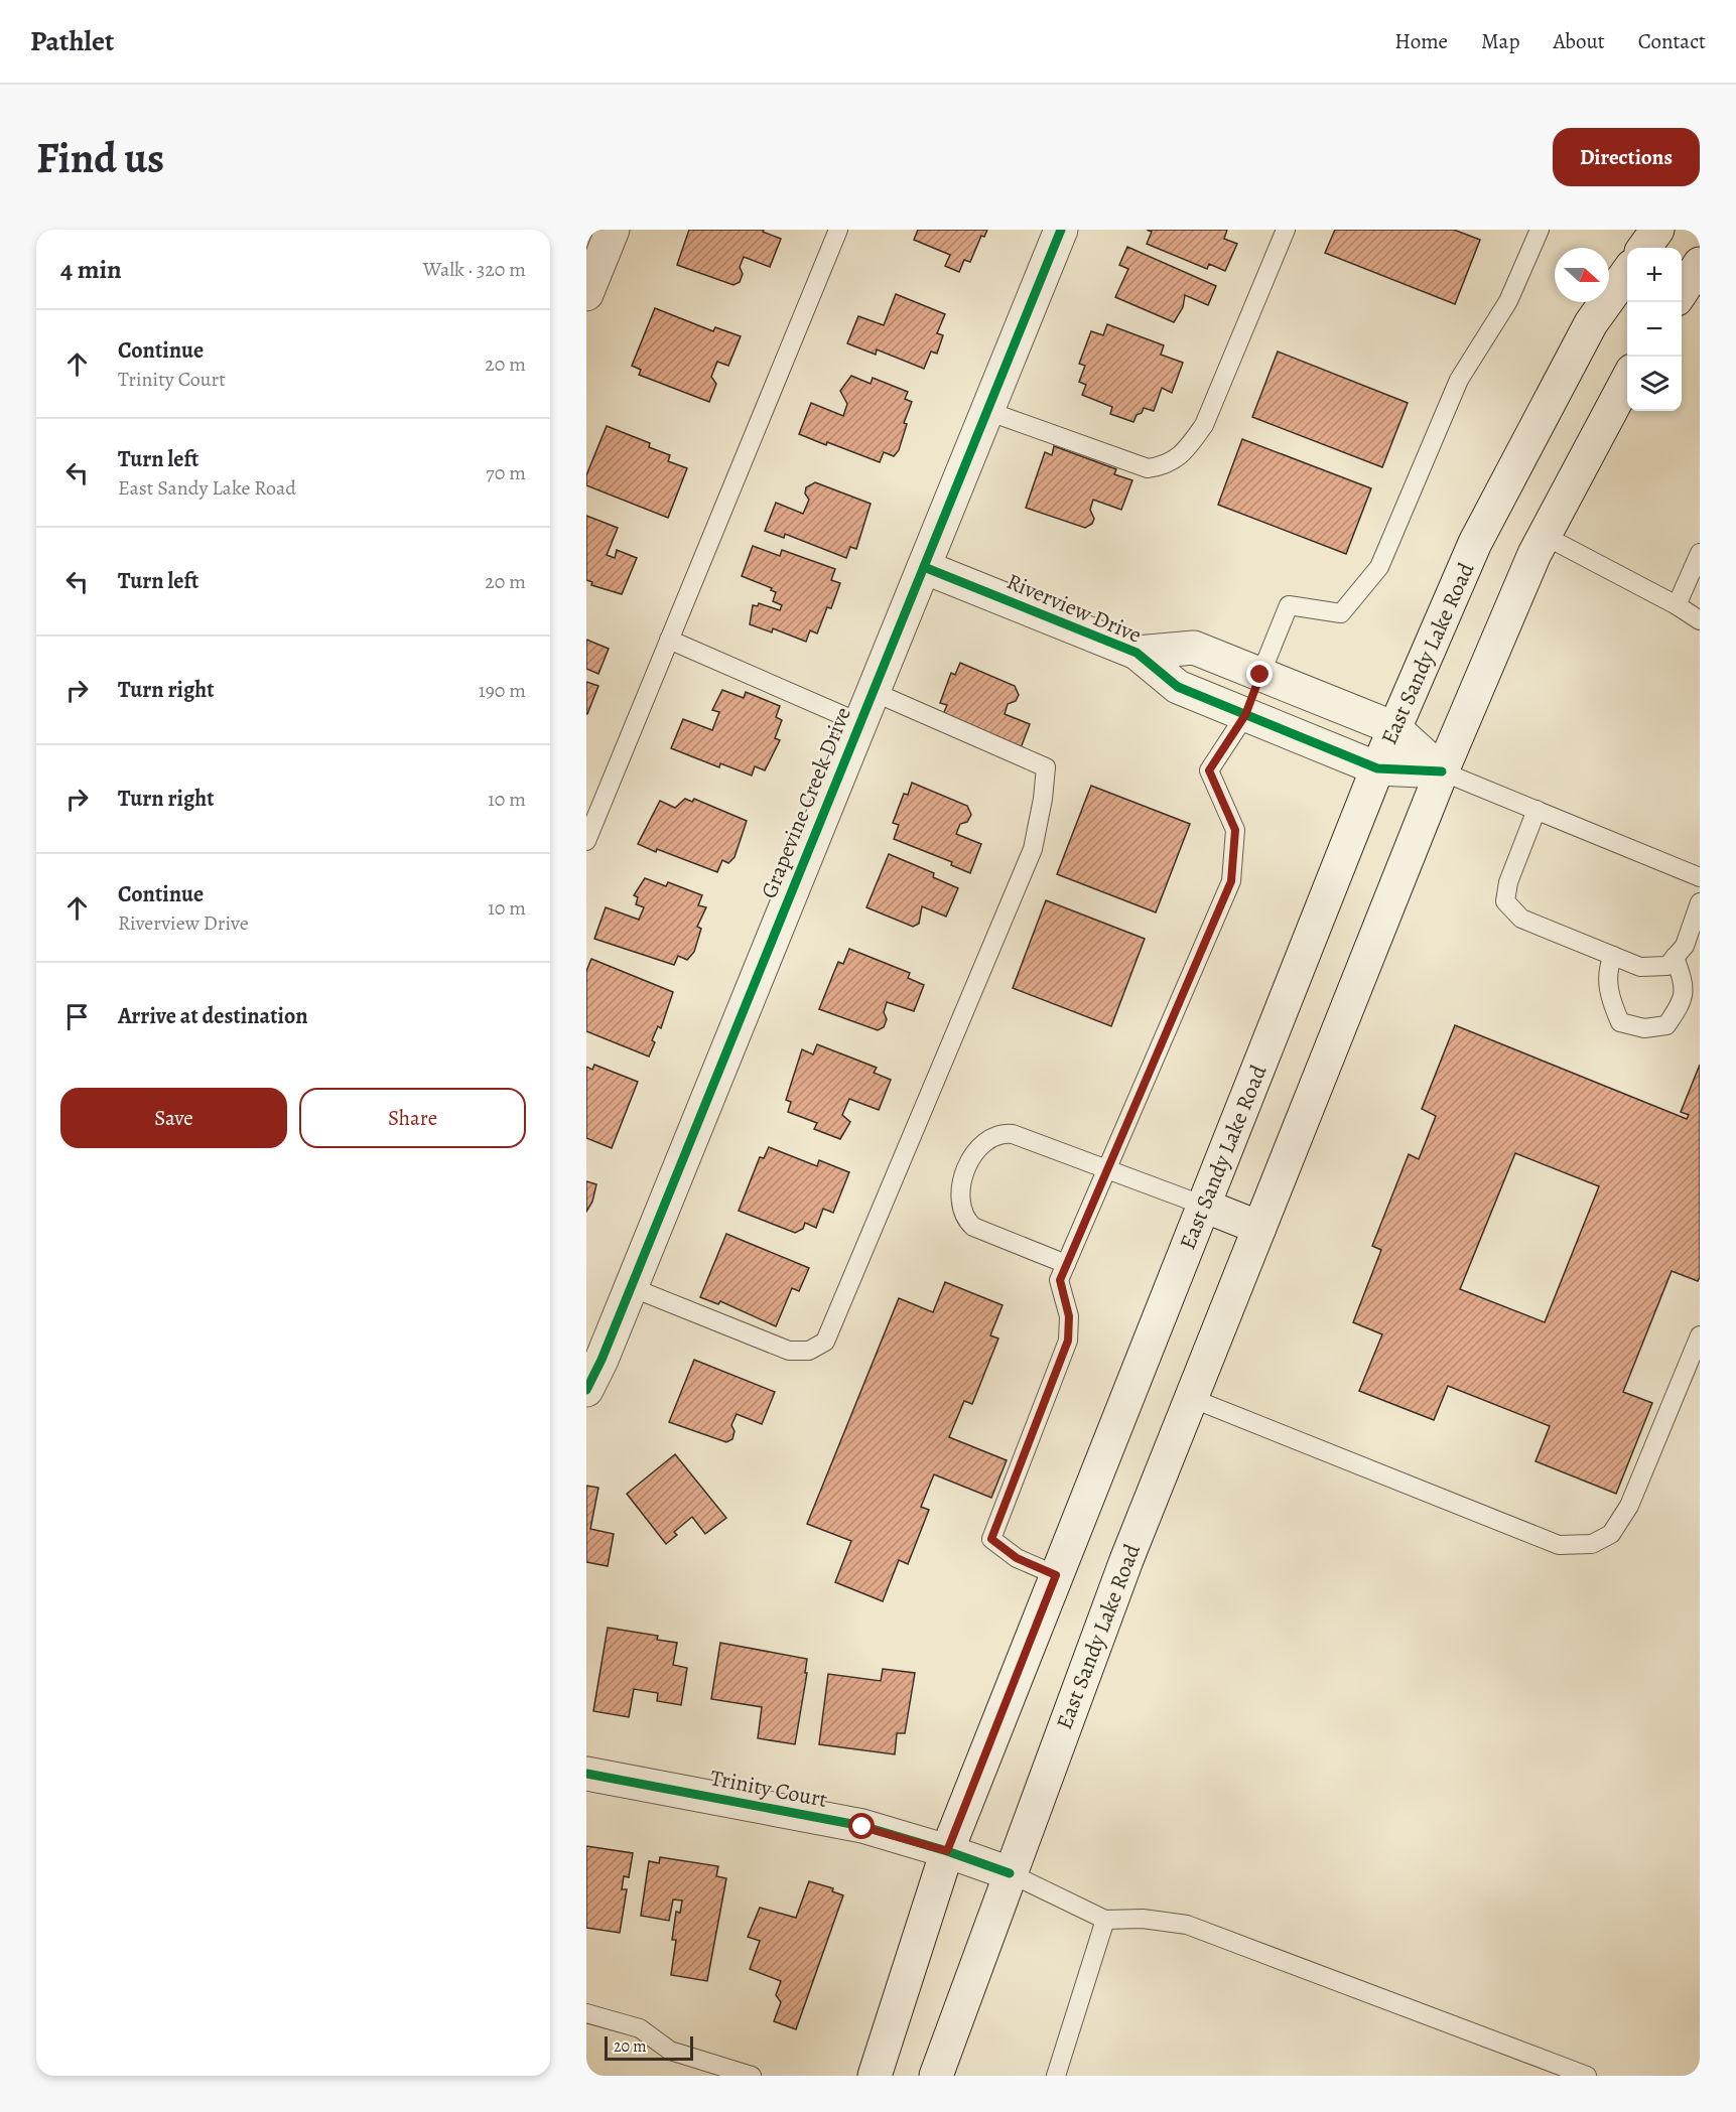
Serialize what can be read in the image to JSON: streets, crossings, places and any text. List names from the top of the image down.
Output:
{
  "streets": {
    "main road": [
      "Riverview Drive",
      "East Sandy Lake Road",
      "Grapevine Creek Drive",
      "Trinity Court"
    ]
  },
  "crossings": [
    ["Riverview Drive", "East Sandy Lake Road"],
    ["Riverview Drive", "Grapevine Creek Drive"],
    ["East Sandy Lake Road", "Trinity Court"]
  ],
  "scale_bar": "20 m",
  "north": "right",
  "page": {
    "header": "Pathlet",
    "nav": [
      "Home",
      "Map",
      "About",
      "Contact"
    ],
    "buttons": [
      "Directions",
      ["Save", "Share"]
    ],
    "title": "Find us",
    "heading": ["4 min", "Walk · 320 m"],
    "map_buttons": ["+", "−"],
    "list": [
      ["Continue", "Trinity Court", "20 m"],
      ["Turn left", "East Sandy Lake Road", "70 m"],
      ["Turn left", "20 m"],
      ["Turn right", "190 m"],
      ["Turn right", "10 m"],
      ["Continue", "Riverview Drive", "10 m"],
      "Arrive at destination"
    ],
    "scale": "20 m"
  }
}
